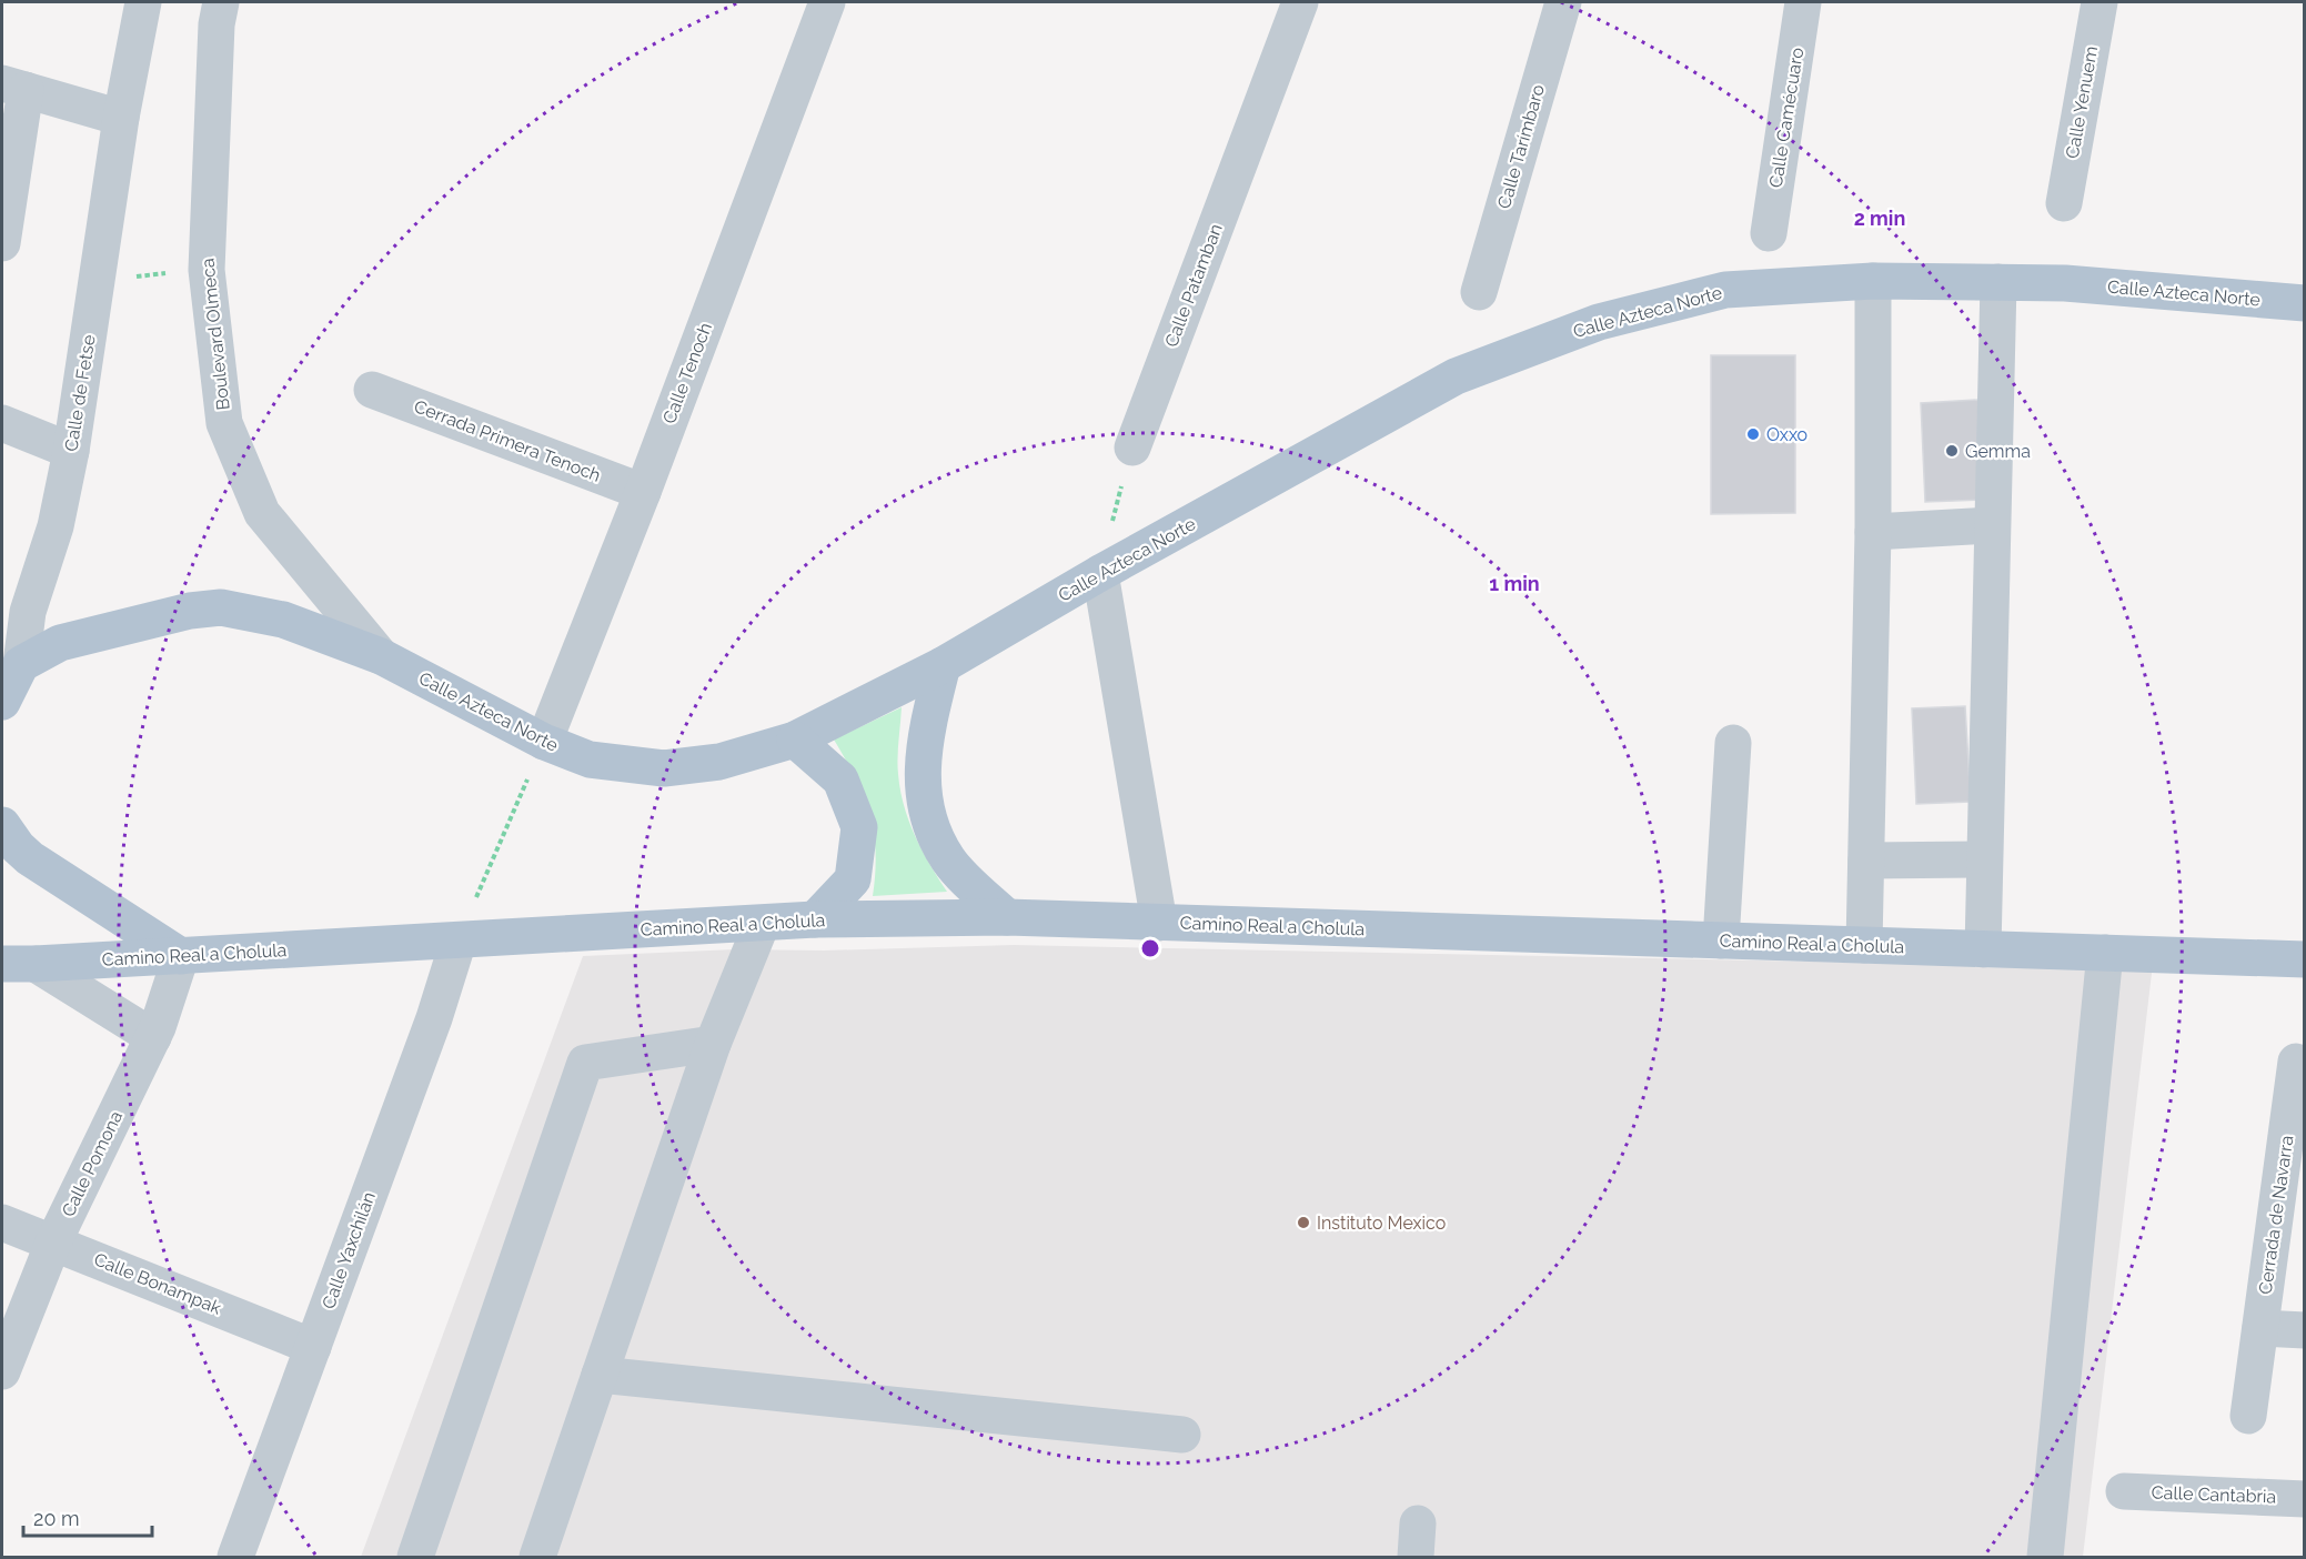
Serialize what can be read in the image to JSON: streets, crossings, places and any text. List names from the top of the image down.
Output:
{
  "streets": {
    "main road": ["Calle Azteca Norte", "Camino Real a Cholula"],
    "street": [
      "Calle Yenuem",
      "Calle Camécuaro",
      "Calle Tarímbaro",
      "Calle Patamban",
      "Boulevard Olmeca",
      "Calle Tenoch",
      "Calle de Fetse",
      "Cerrada Primera Tenoch",
      "Calle Pomona",
      "Cerrada de Navarra",
      "Calle Yaxchilán",
      "Calle Bonampak",
      "Calle Cantabria"
    ]
  },
  "crossings": [
    ["Calle Azteca Norte", "Boulevard Olmeca"],
    ["Calle Azteca Norte", "Calle Tenoch"],
    ["Calle Azteca Norte", "Calle de Fetse"],
    ["Calle Tenoch", "Cerrada Primera Tenoch"],
    ["Camino Real a Cholula", "Calle Pomona"],
    ["Camino Real a Cholula", "Calle Yaxchilán"],
    ["Calle Pomona", "Calle Bonampak"],
    ["Calle Yaxchilán", "Calle Bonampak"]
  ],
  "places": ["Oxxo", "Gemma", "Instituto Mexico"],
  "scale_bar": "20 m",
  "rings": ["2 min", "1 min"]
}
